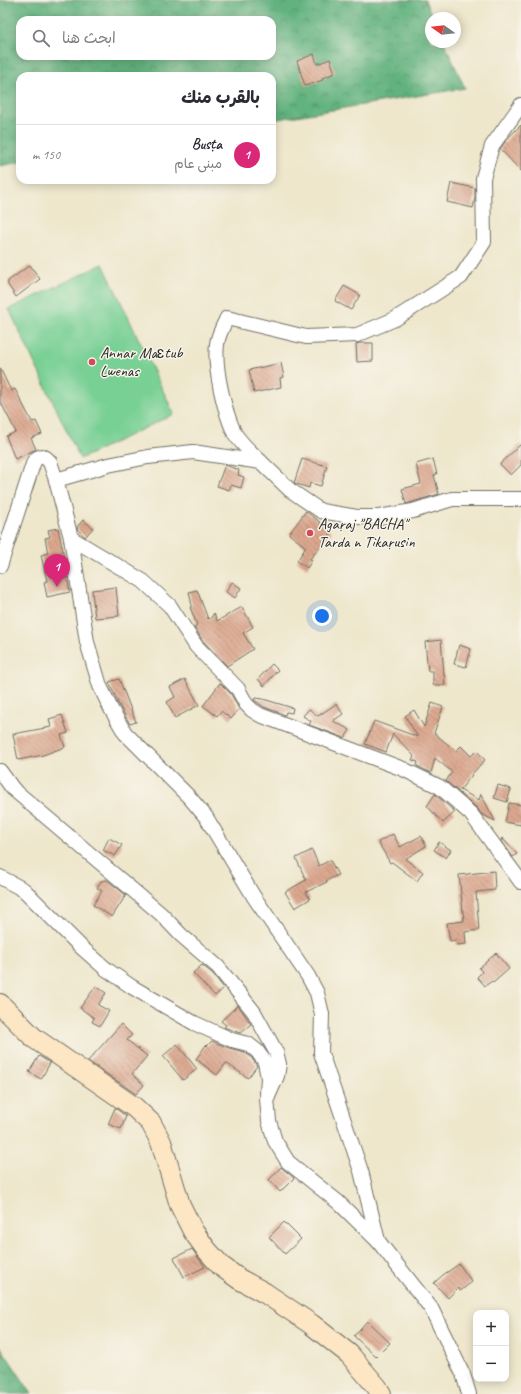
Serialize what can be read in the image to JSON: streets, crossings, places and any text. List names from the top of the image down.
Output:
{
  "places": ["Annar Maɛtub Lwenas", "Agaṛaj \"BACHA\" Tarda n Tikaṛusin"],
  "north": "left",
  "page": {
    "search": "ابحث هنا",
    "heading": "بالقرب منك",
    "list": [
      {
        "mark": "1",
        "name": "Busṭa",
        "note": "مبنى عام",
        "value": "150 m"
      }
    ],
    "pins": "1",
    "map_buttons": ["+", "−"]
  }
}
